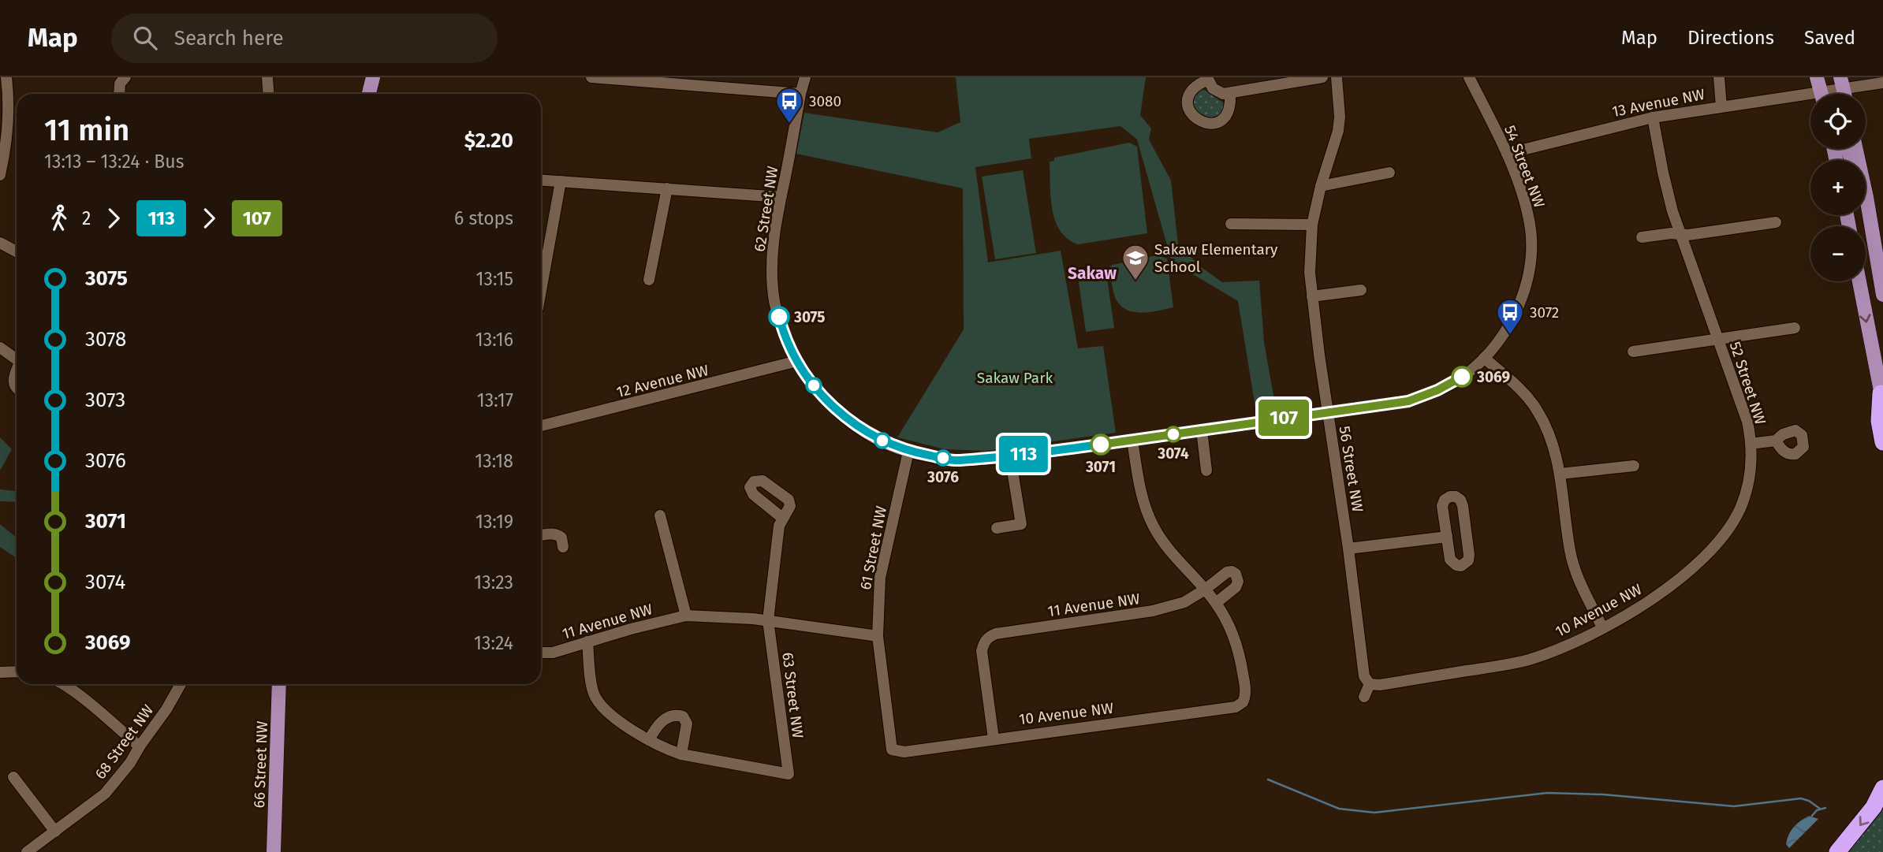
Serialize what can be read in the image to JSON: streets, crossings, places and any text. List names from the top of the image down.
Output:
{
  "streets": {
    "main road": ["66 Street NW"],
    "street": [
      "13 Avenue NW",
      "54 Street NW",
      "62 Street NW",
      "12 Avenue NW",
      "52 Street NW",
      "56 Street NW",
      "61 Street NW",
      "11 Avenue NW",
      "10 Avenue NW",
      "63 Street NW",
      "68 Street NW"
    ]
  },
  "crossings": [
    ["13 Avenue NW", "54 Street NW"],
    ["13 Avenue NW", "52 Street NW"],
    ["54 Street NW", "62 Street NW"],
    ["54 Street NW", "56 Street NW"],
    ["62 Street NW", "12 Avenue NW"],
    ["62 Street NW", "61 Street NW"],
    ["52 Street NW", "10 Avenue NW"],
    ["56 Street NW", "10 Avenue NW"],
    ["61 Street NW", "11 Avenue NW"],
    ["61 Street NW", "10 Avenue NW"],
    ["11 Avenue NW", "10 Avenue NW"],
    ["11 Avenue NW", "63 Street NW"]
  ],
  "districts": ["Sakaw"],
  "parks": ["Sakaw Park"],
  "places": {
    "bus stop": ["3080", "3072"],
    "school or university": ["Sakaw Elementary School"],
    "other": [
      "3075",
      "3069",
      "3074",
      "3071",
      "3076"
    ]
  },
  "lines": ["bus line 113", "bus line 107"],
  "page": {
    "header": "Map",
    "search": "Search here",
    "nav": ["Map", "Directions", "Saved"],
    "on_map": ["113", "107"],
    "map_buttons": ["+", "−"],
    "heading": ["11 min", "13:13 – 13:24 · Bus", "$2.20"],
    "legs": [
      "2",
      "113",
      "107",
      "6 stops"
    ],
    "list": [
      {
        "name": "3075",
        "value": "13:15"
      },
      {
        "name": "3078",
        "value": "13:16"
      },
      {
        "name": "3073",
        "value": "13:17"
      },
      {
        "name": "3076",
        "value": "13:18"
      },
      {
        "name": "3071",
        "value": "13:19"
      },
      {
        "name": "3074",
        "value": "13:23"
      },
      {
        "name": "3069",
        "value": "13:24"
      }
    ]
  }
}
